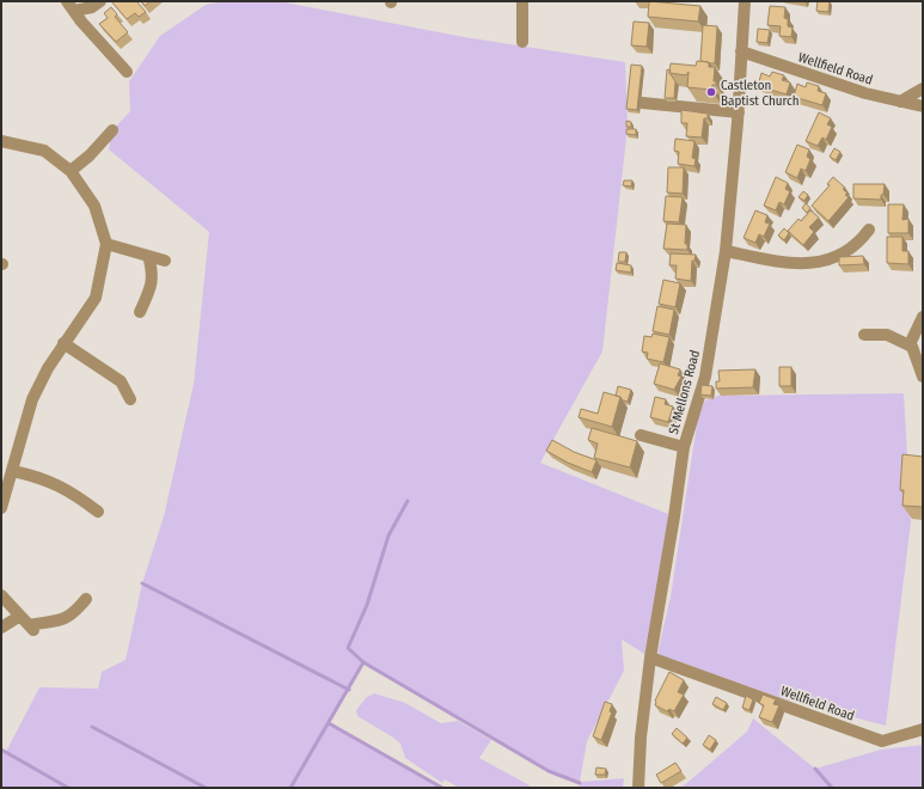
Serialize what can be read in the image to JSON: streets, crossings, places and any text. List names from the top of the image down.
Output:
{
  "streets": {
    "street": ["Wellfield Road", "St Mellons Road"]
  },
  "crossings": [
    ["Wellfield Road", "St Mellons Road"]
  ],
  "places": ["Castleton Baptist Church"]
}
